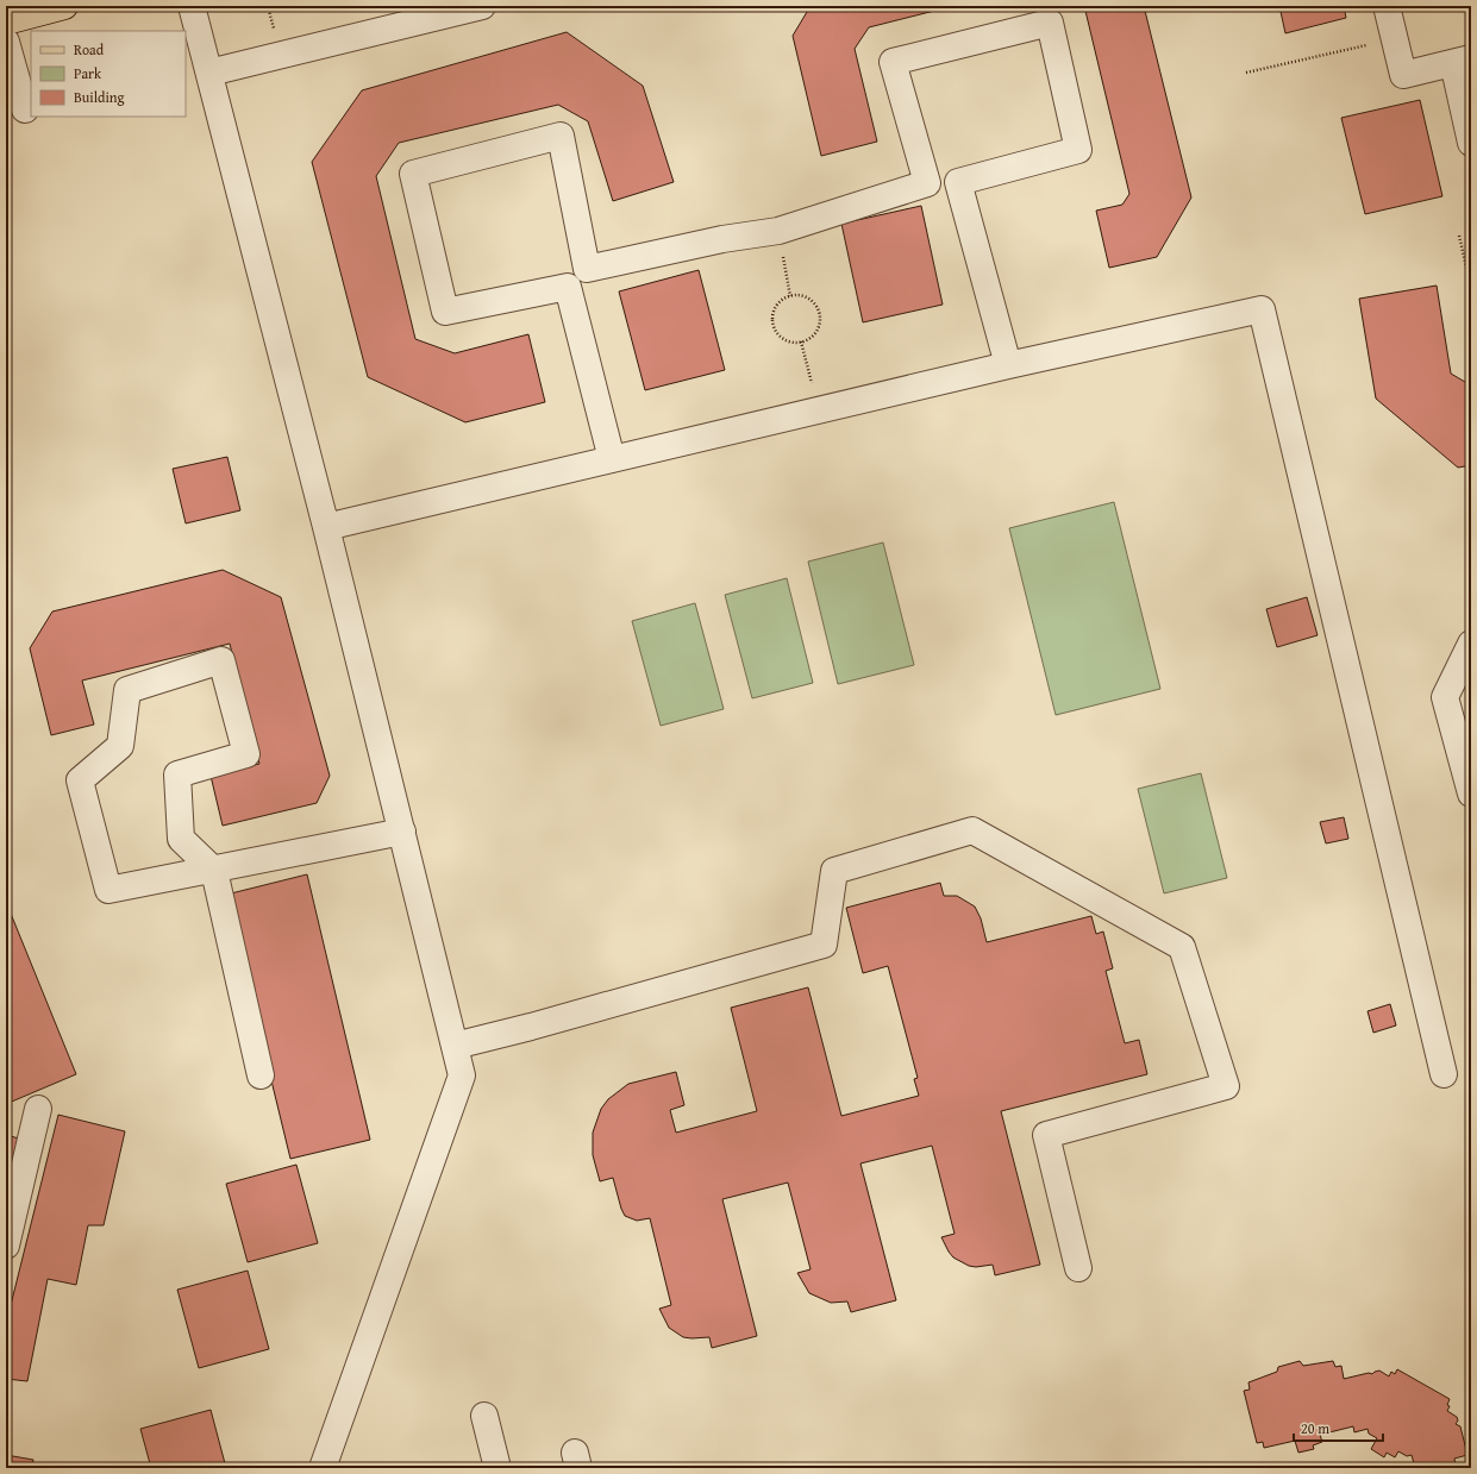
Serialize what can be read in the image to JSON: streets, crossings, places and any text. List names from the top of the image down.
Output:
{
  "legend": ["Road", "Park", "Building"],
  "scale_bar": "20 m"
}
